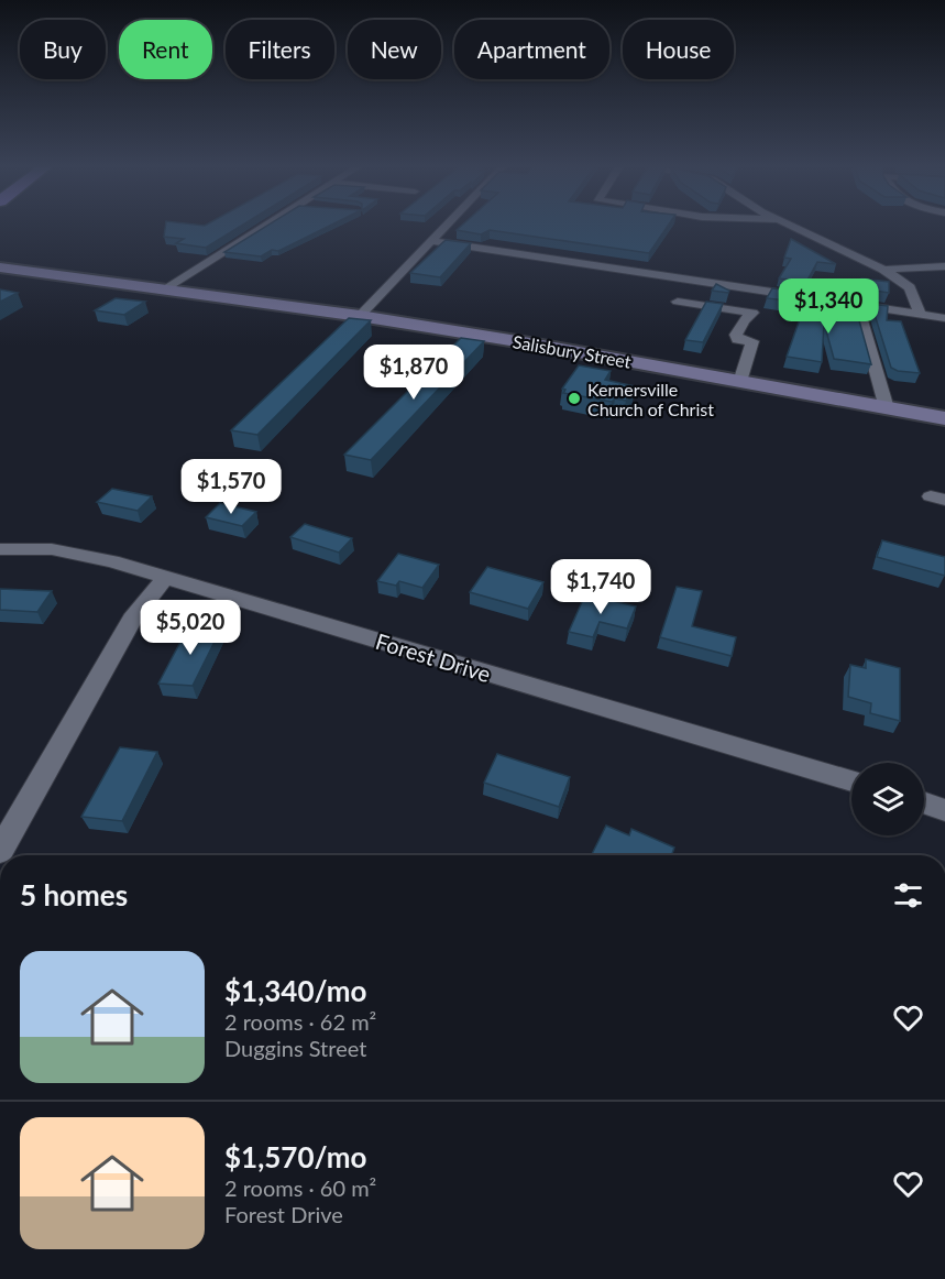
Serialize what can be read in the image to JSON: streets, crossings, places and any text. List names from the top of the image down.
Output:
{
  "streets": {
    "main road": ["Salisbury Street"],
    "street": ["Forest Drive"]
  },
  "places": ["Kernersville Church of Christ"],
  "page": {
    "chip": [
      "Buy",
      "Rent",
      "Filters",
      "New",
      "Apartment",
      "House"
    ],
    "price": [
      "$1,340",
      "$1,870",
      "$1,570",
      "$1,740",
      "$5,020"
    ],
    "heading": "5 homes",
    "list": [
      {
        "name": "$1,340/mo",
        "note": "2 rooms · 62 m² · Duggins Street"
      },
      {
        "name": "$1,570/mo",
        "note": "2 rooms · 60 m² · Forest Drive"
      }
    ]
  }
}
